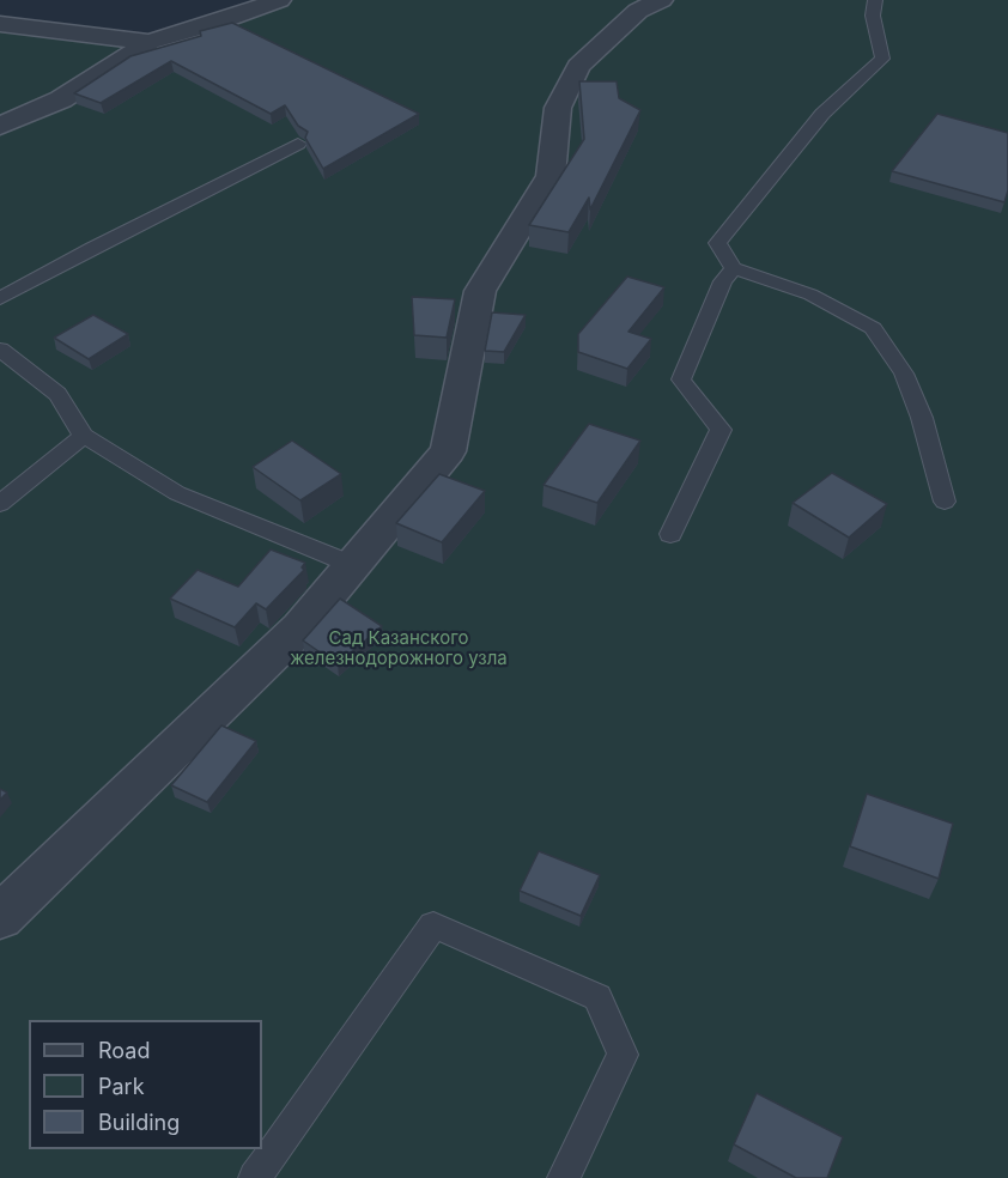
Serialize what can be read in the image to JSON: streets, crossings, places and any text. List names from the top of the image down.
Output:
{
  "parks": ["Сад Казанского железнодорожного узла"],
  "legend": ["Road", "Park", "Building"]
}
